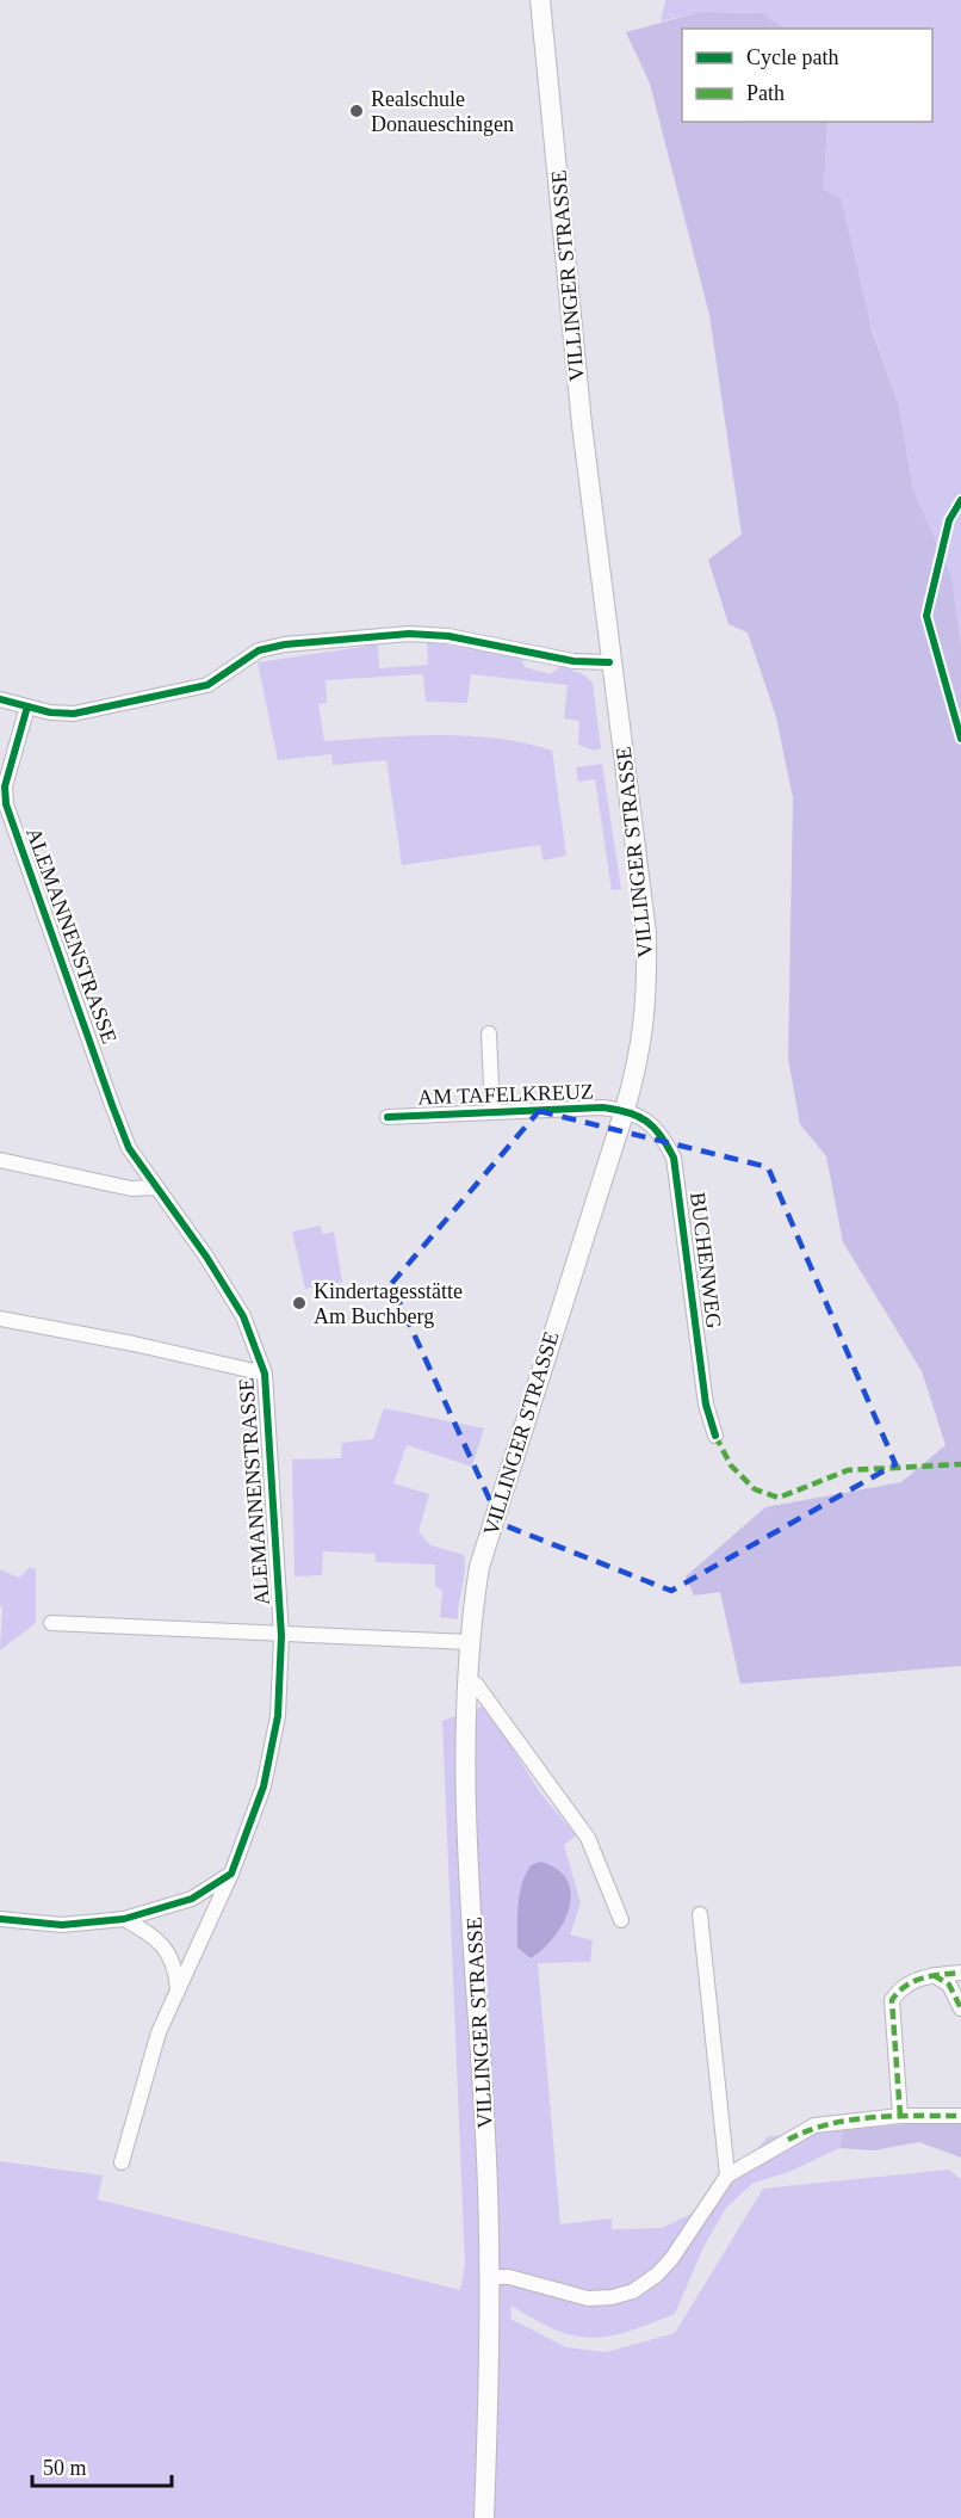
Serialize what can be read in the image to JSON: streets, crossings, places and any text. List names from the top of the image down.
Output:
{
  "streets": {
    "main road": ["VILLINGER STRASSE"],
    "street": ["ALEMANNENSTRASSE", "AM TAFELKREUZ", "BUCHENWEG"]
  },
  "crossings": [
    ["VILLINGER STRASSE", "ALEMANNENSTRASSE"],
    ["VILLINGER STRASSE", "AM TAFELKREUZ"],
    ["VILLINGER STRASSE", "BUCHENWEG"],
    ["AM TAFELKREUZ", "BUCHENWEG"]
  ],
  "places": ["Realschule Donaueschingen", "Kindertagesstätte Am Buchberg"],
  "legend": ["Cycle path", "Path"],
  "scale_bar": "50 m"
}
